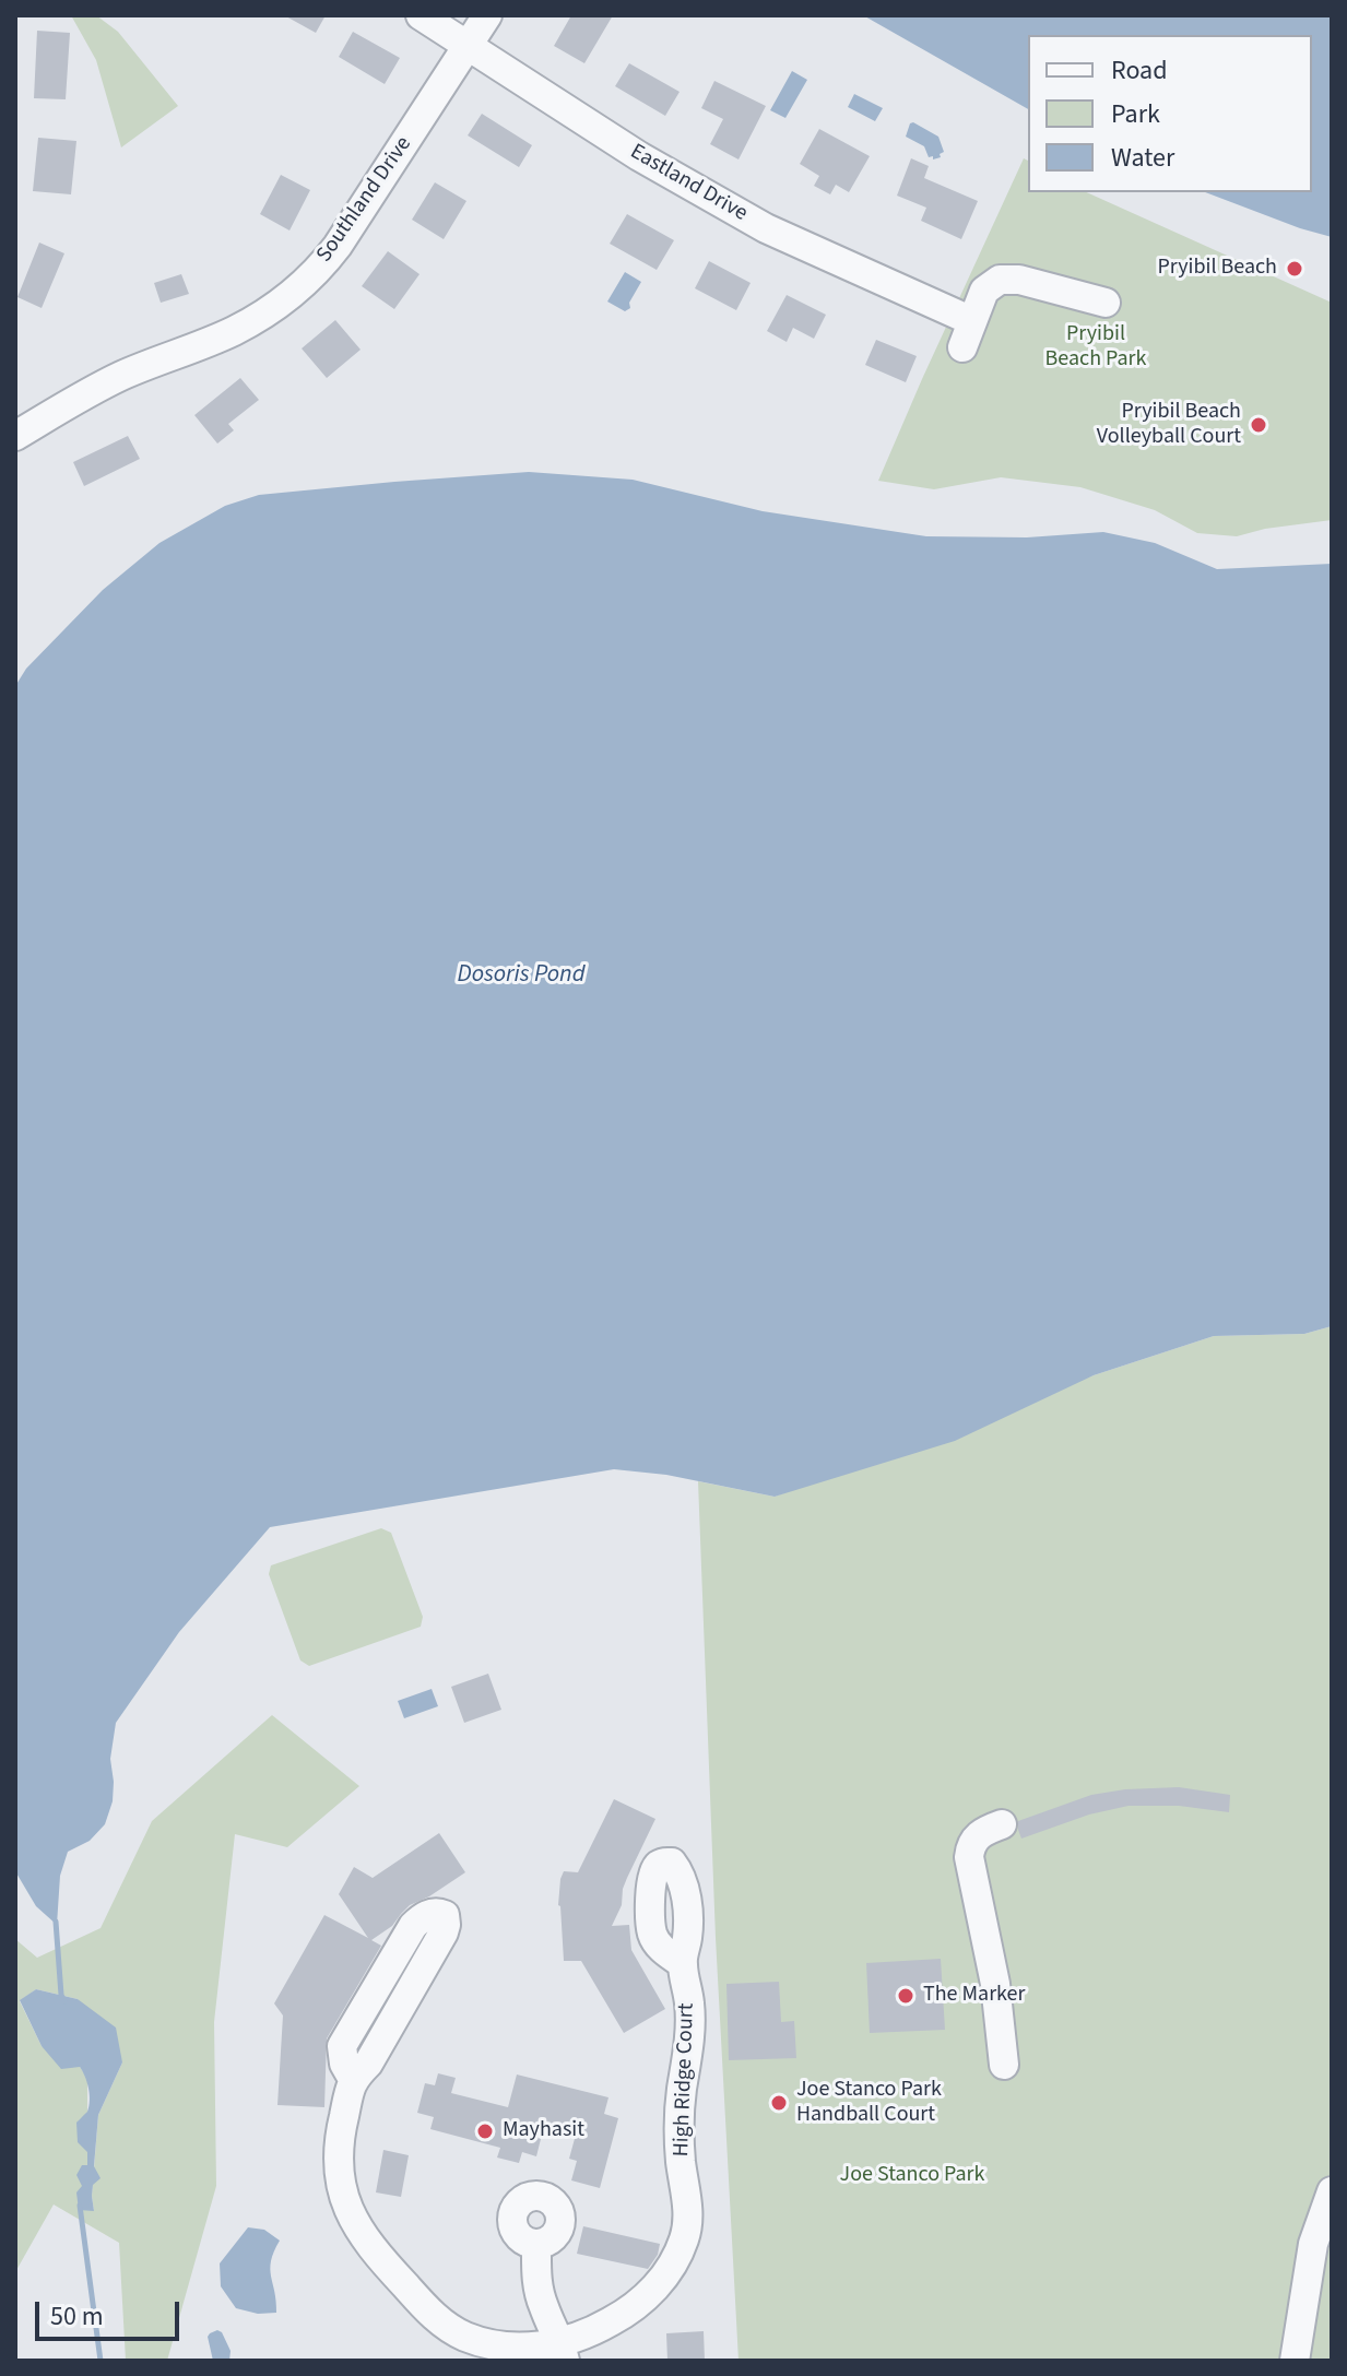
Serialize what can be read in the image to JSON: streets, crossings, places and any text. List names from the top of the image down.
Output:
{
  "streets": {
    "street": ["Eastland Drive", "Southland Drive", "High Ridge Court"]
  },
  "crossings": [
    ["Eastland Drive", "Southland Drive"]
  ],
  "water": ["Dosoris Pond"],
  "parks": ["Pryibil Beach Park", "Joe Stanco Park"],
  "places": [
    "Pryibil Beach",
    "Pryibil Beach Volleyball Court",
    "The Marker",
    "Joe Stanco Park Handball Court",
    "Mayhasit"
  ],
  "legend": ["Road", "Park", "Water"],
  "scale_bar": "50 m"
}
